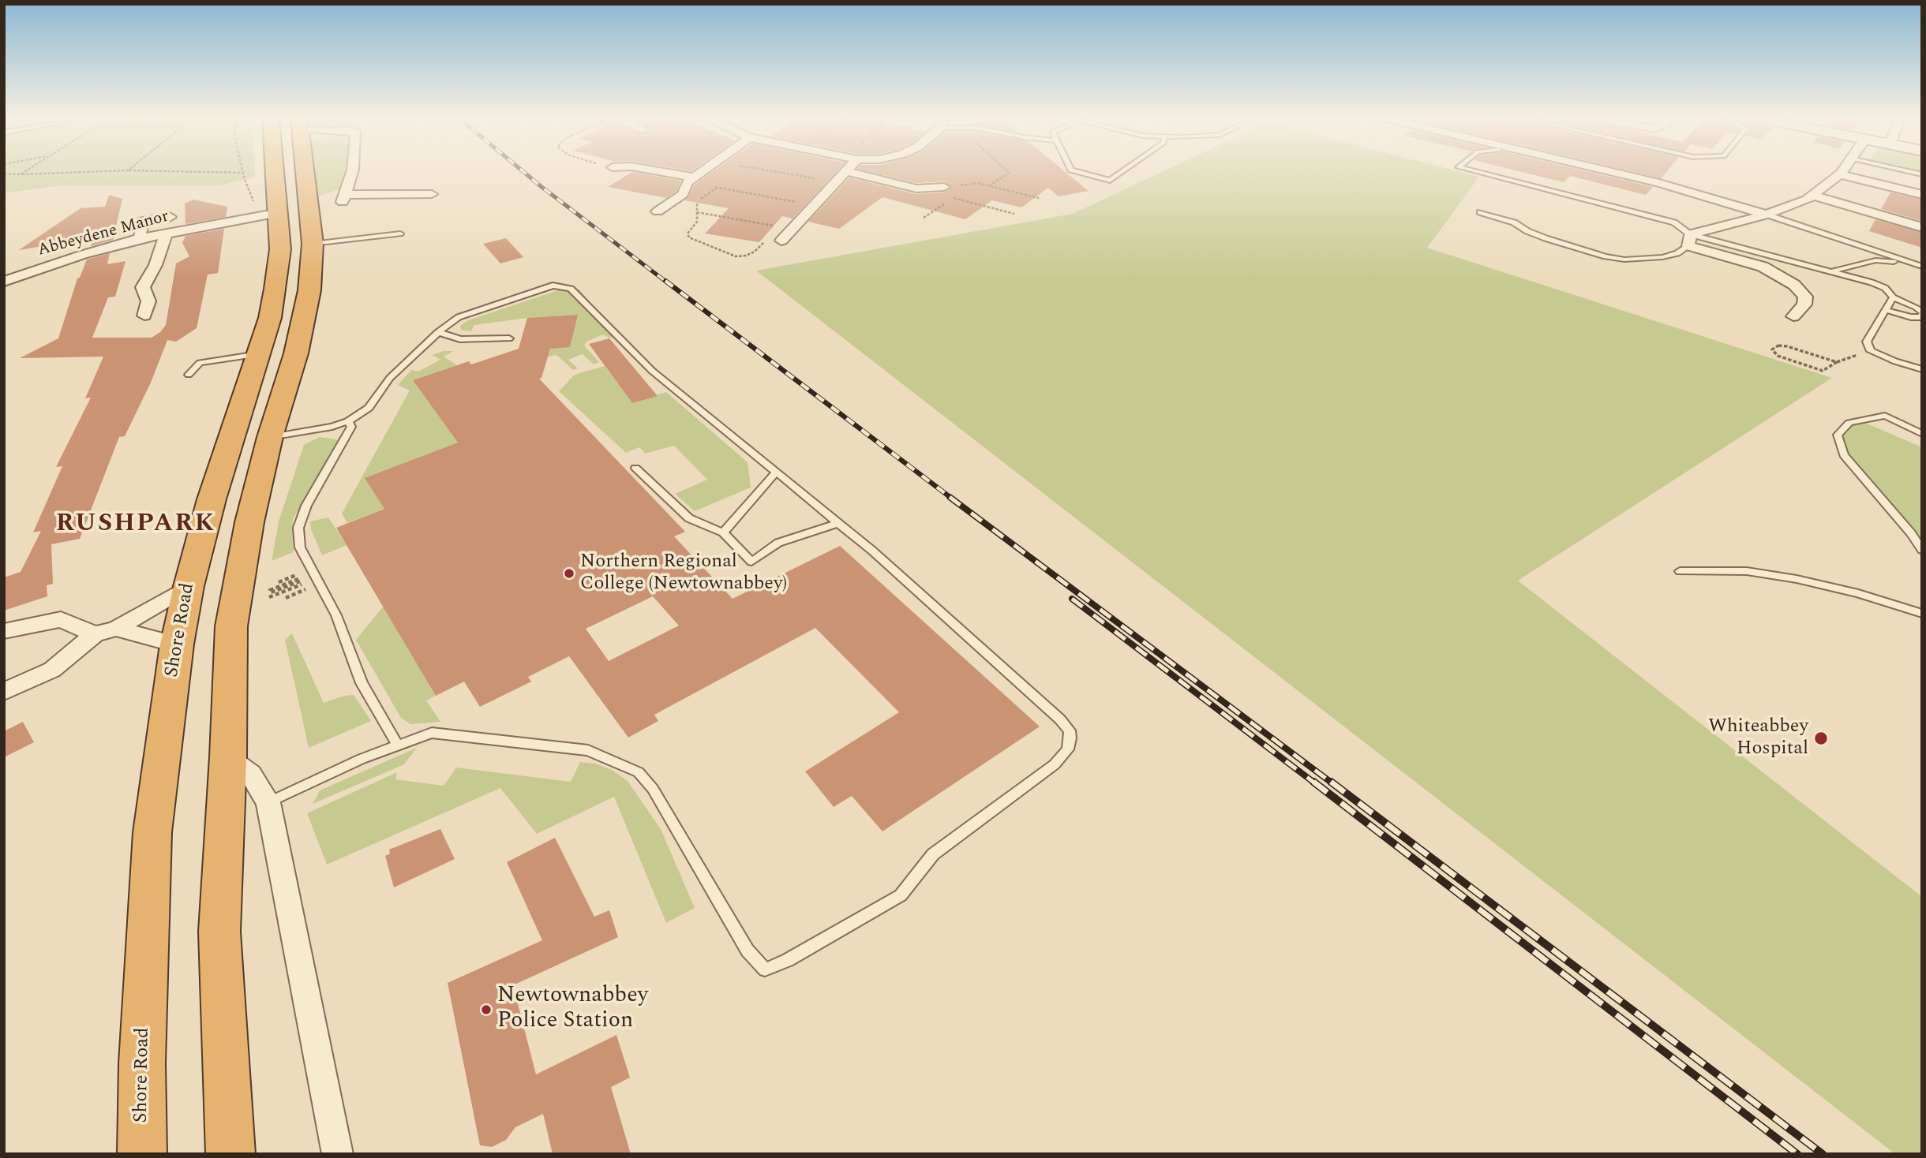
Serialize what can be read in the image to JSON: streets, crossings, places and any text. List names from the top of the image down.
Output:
{
  "streets": {
    "highway": ["Shore Road"],
    "street": ["Abbeydene Manor"]
  },
  "crossings": [
    ["Abbeydene Manor", "Shore Road"]
  ],
  "districts": ["RUSHPARK"],
  "places": ["Northern Regional College (Newtownabbey)", "Whiteabbey Hospital", "Newtownabbey Police Station"]
}
